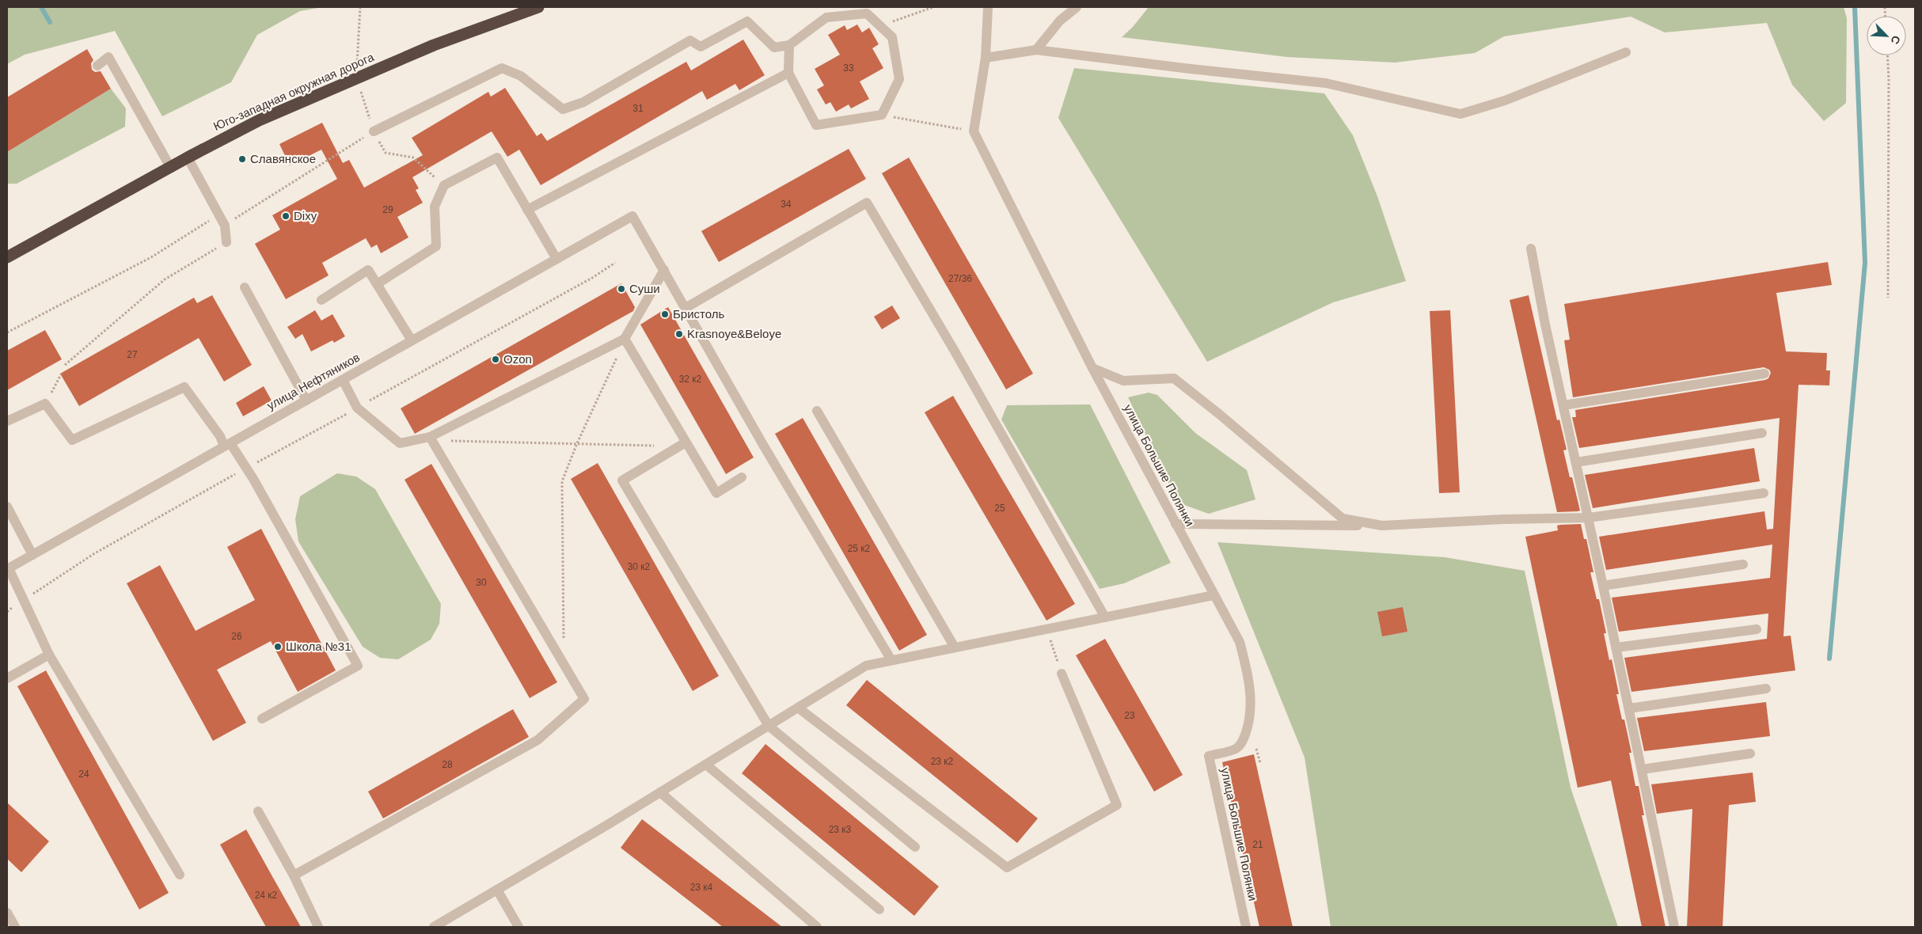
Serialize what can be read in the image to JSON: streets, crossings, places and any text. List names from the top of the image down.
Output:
{
  "streets": {
    "highway": ["Юго-западная окружная дорога"],
    "street": ["улица Нефтяников", "улица Большие Полянки"]
  },
  "places": [
    "Славянское",
    "Dixy",
    "Суши",
    "Бристоль",
    "Krasnoye&Beloye",
    "Ozon",
    "Школа №31"
  ],
  "house_numbers": [
    "33",
    "31",
    "34",
    "29",
    "27/36",
    "27",
    "32 к2",
    "25",
    "25 к2",
    "30 к2",
    "30",
    "26",
    "23",
    "23 к2",
    "28",
    "24",
    "23 к3",
    "21",
    "23 к4",
    "24 к2"
  ],
  "north": "bottom right"
}
